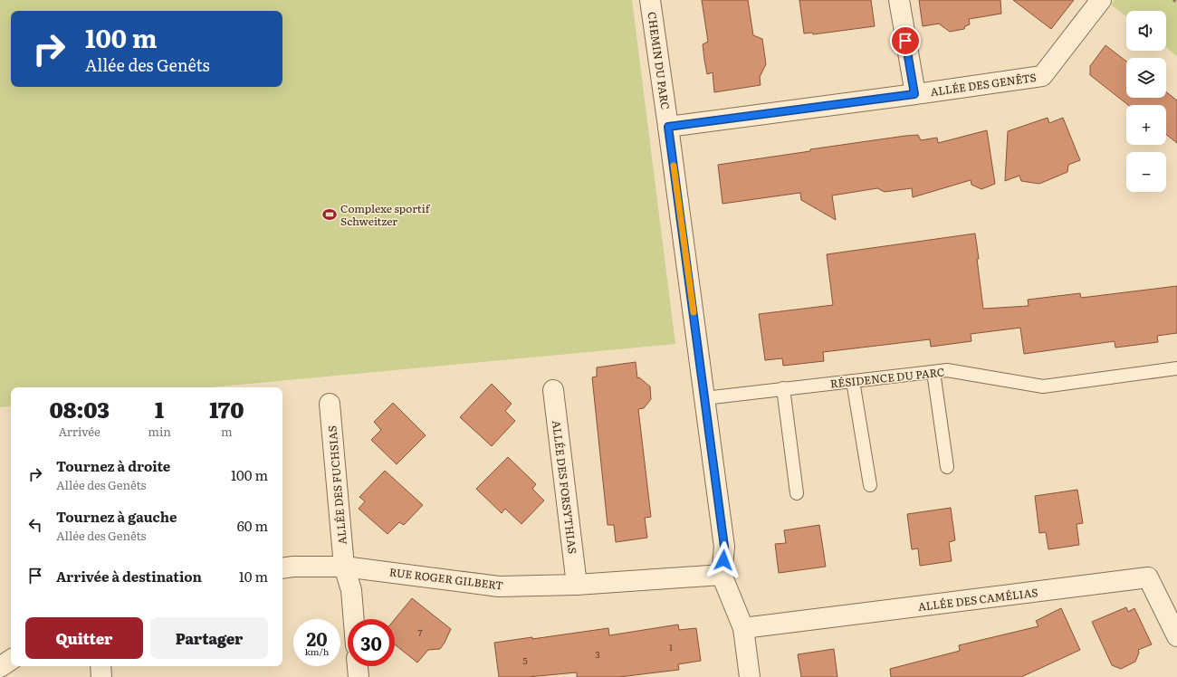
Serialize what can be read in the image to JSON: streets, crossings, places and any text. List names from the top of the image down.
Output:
{
  "streets": {
    "street": [
      "CHEMIN DU PARC",
      "ALLÉE DES GENÊTS",
      "ALLÉE DES FUCHSIAS",
      "ALLÉE DES FORSYTHIAS",
      "RUE ROGER GILBERT",
      "ALLÉE DES CAMÉLIAS"
    ],
    "lane": ["RÉSIDENCE DU PARC"]
  },
  "crossings": [
    ["CHEMIN DU PARC", "ALLÉE DES GENÊTS"],
    ["CHEMIN DU PARC", "RÉSIDENCE DU PARC"],
    ["CHEMIN DU PARC", "RUE ROGER GILBERT"],
    ["CHEMIN DU PARC", "ALLÉE DES CAMÉLIAS"],
    ["ALLÉE DES FUCHSIAS", "RUE ROGER GILBERT"],
    ["ALLÉE DES FORSYTHIAS", "RUE ROGER GILBERT"]
  ],
  "places": {
    "sports": ["Complexe sportif Schweitzer"]
  },
  "house_numbers": [
    "7",
    "1",
    "3",
    "5"
  ],
  "page": {
    "map_buttons": ["+", "−"],
    "turn": ["100 m", "Allée des Genêts"],
    "eta": [
      "08:03",
      "Arrivée",
      "1",
      "min",
      "170",
      "m"
    ],
    "list": [
      {
        "name": "Tournez à droite",
        "note": "Allée des Genêts",
        "value": "100 m"
      },
      {
        "name": "Tournez à gauche",
        "note": "Allée des Genêts",
        "value": "60 m"
      },
      {
        "name": "Arrivée à destination",
        "value": "10 m"
      }
    ],
    "buttons": ["Quitter", "Partager"],
    "speed": "20 km/h",
    "limit": "30"
  }
}
